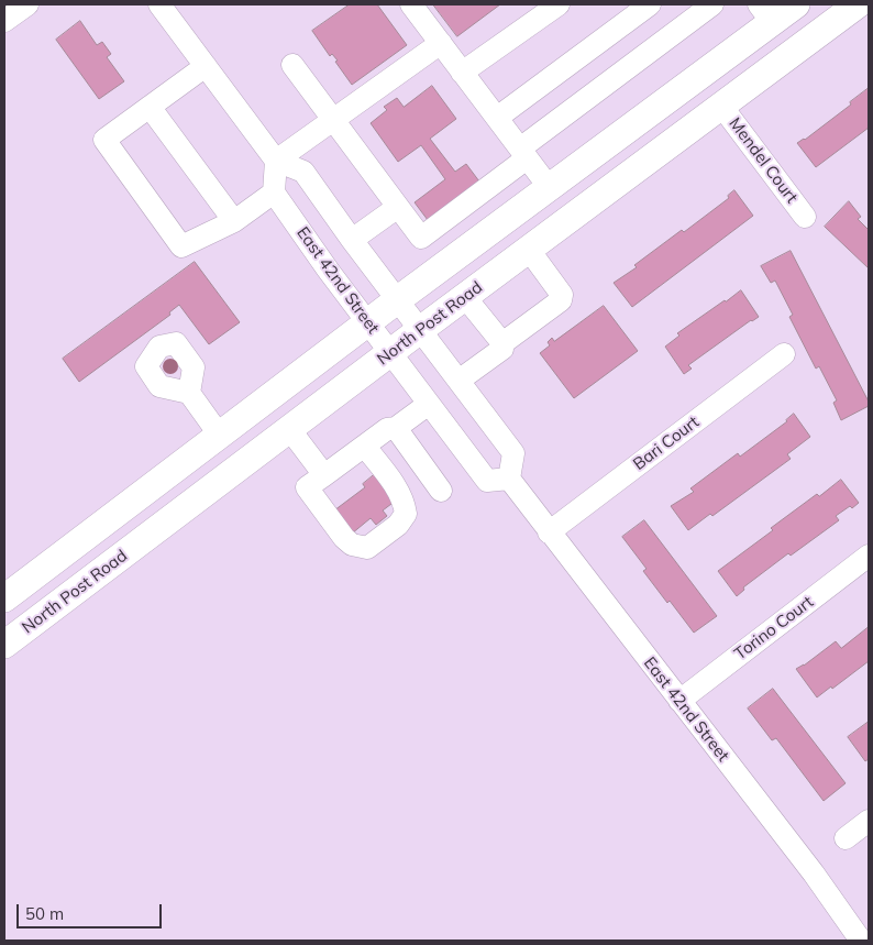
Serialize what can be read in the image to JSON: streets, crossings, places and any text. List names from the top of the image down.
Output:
{
  "streets": {
    "main road": ["North Post Road"],
    "street": [
      "Mendel Court",
      "East 42nd Street",
      "Bari Court",
      "Torino Court"
    ]
  },
  "crossings": [
    ["Mendel Court", "North Post Road"],
    ["East 42nd Street", "North Post Road"],
    ["East 42nd Street", "Bari Court"],
    ["East 42nd Street", "Torino Court"]
  ],
  "scale_bar": "50 m"
}
